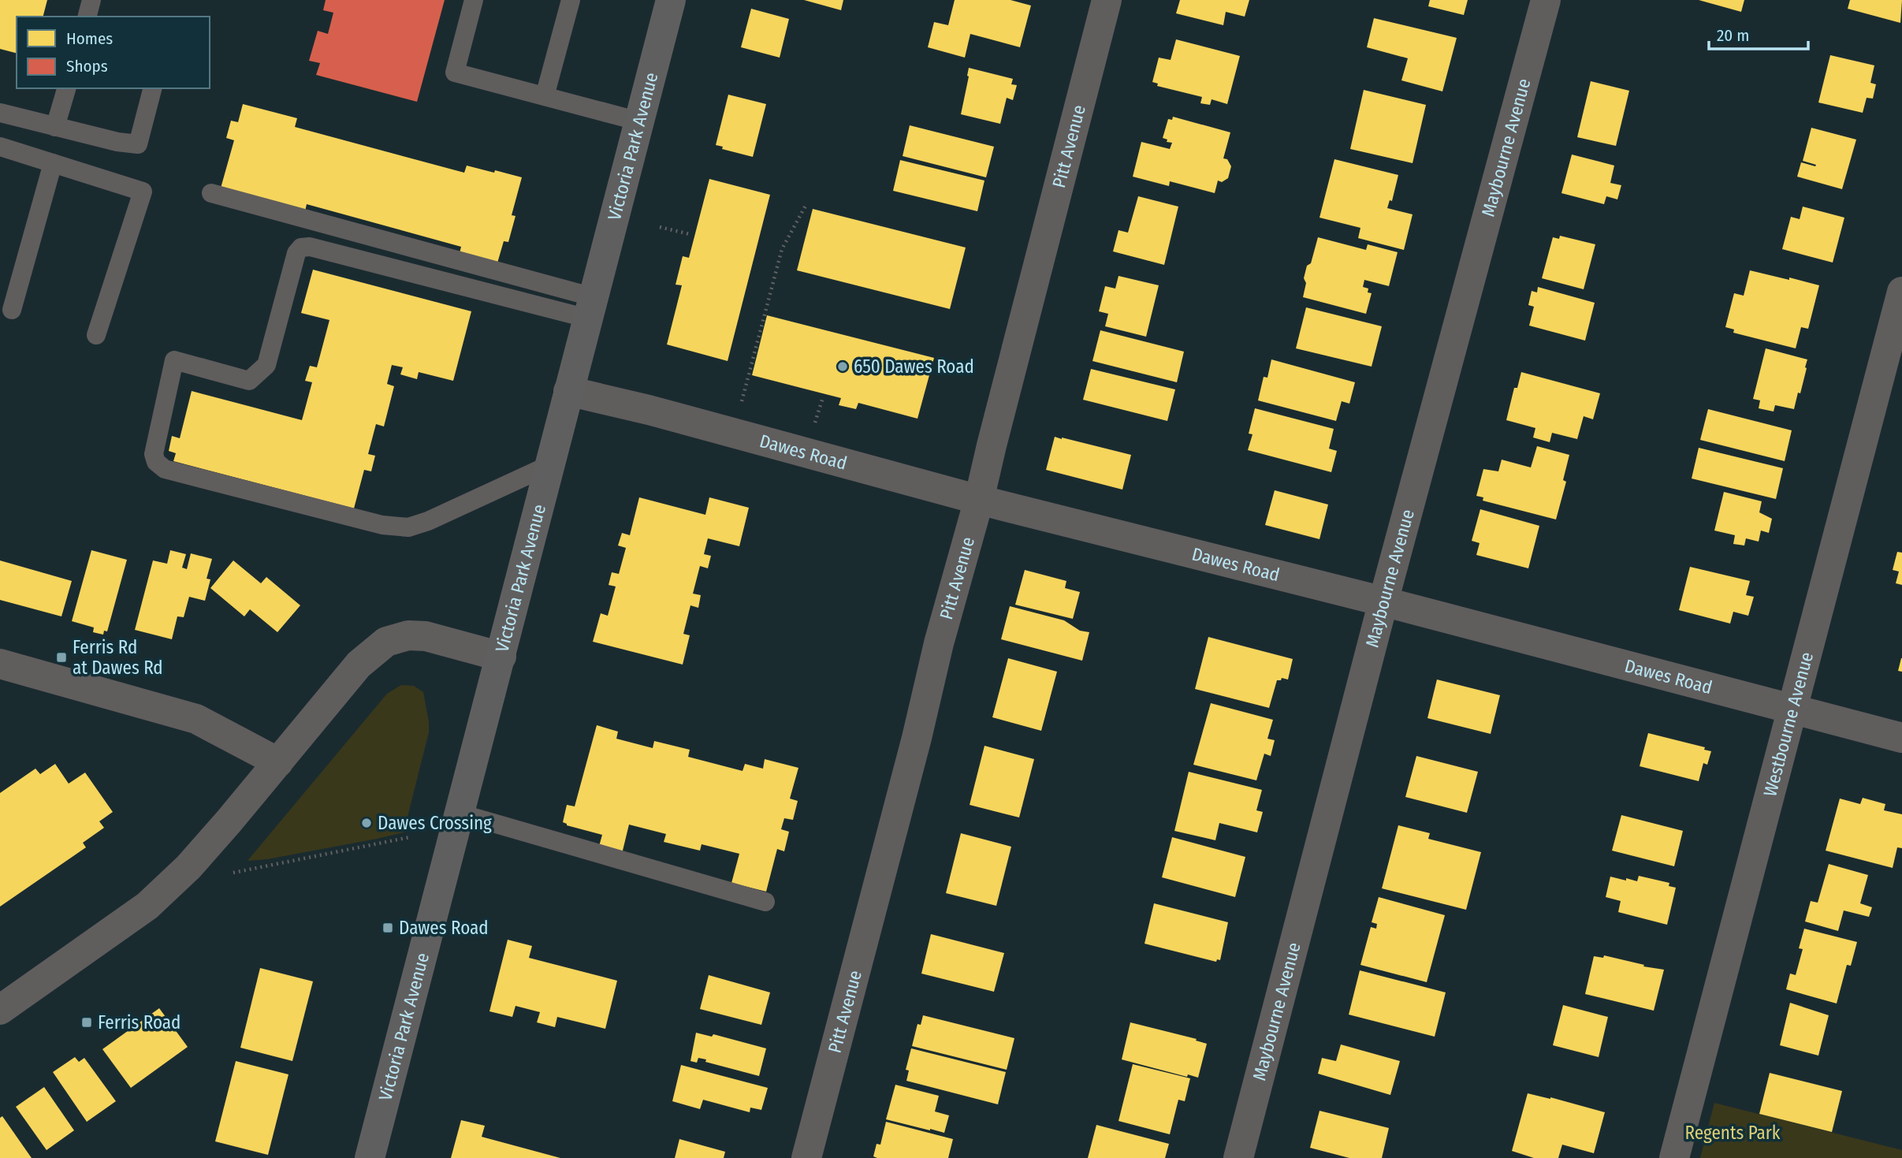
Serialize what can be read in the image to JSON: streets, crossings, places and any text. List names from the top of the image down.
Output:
{
  "streets": {
    "main road": ["Victoria Park Avenue"],
    "street": [
      "Pitt Avenue",
      "Maybourne Avenue",
      "Dawes Road",
      "Westbourne Avenue"
    ]
  },
  "crossings": [
    ["Victoria Park Avenue", "Dawes Road"],
    ["Pitt Avenue", "Dawes Road"],
    ["Maybourne Avenue", "Dawes Road"],
    ["Dawes Road", "Westbourne Avenue"]
  ],
  "parks": ["Regents Park"],
  "places": {
    "other": ["650 Dawes Road", "Dawes Crossing"],
    "transit": ["Ferris Rd at Dawes Rd", "Dawes Road", "Ferris Road"]
  },
  "legend": ["Homes", "Shops"],
  "scale_bar": "20 m"
}
